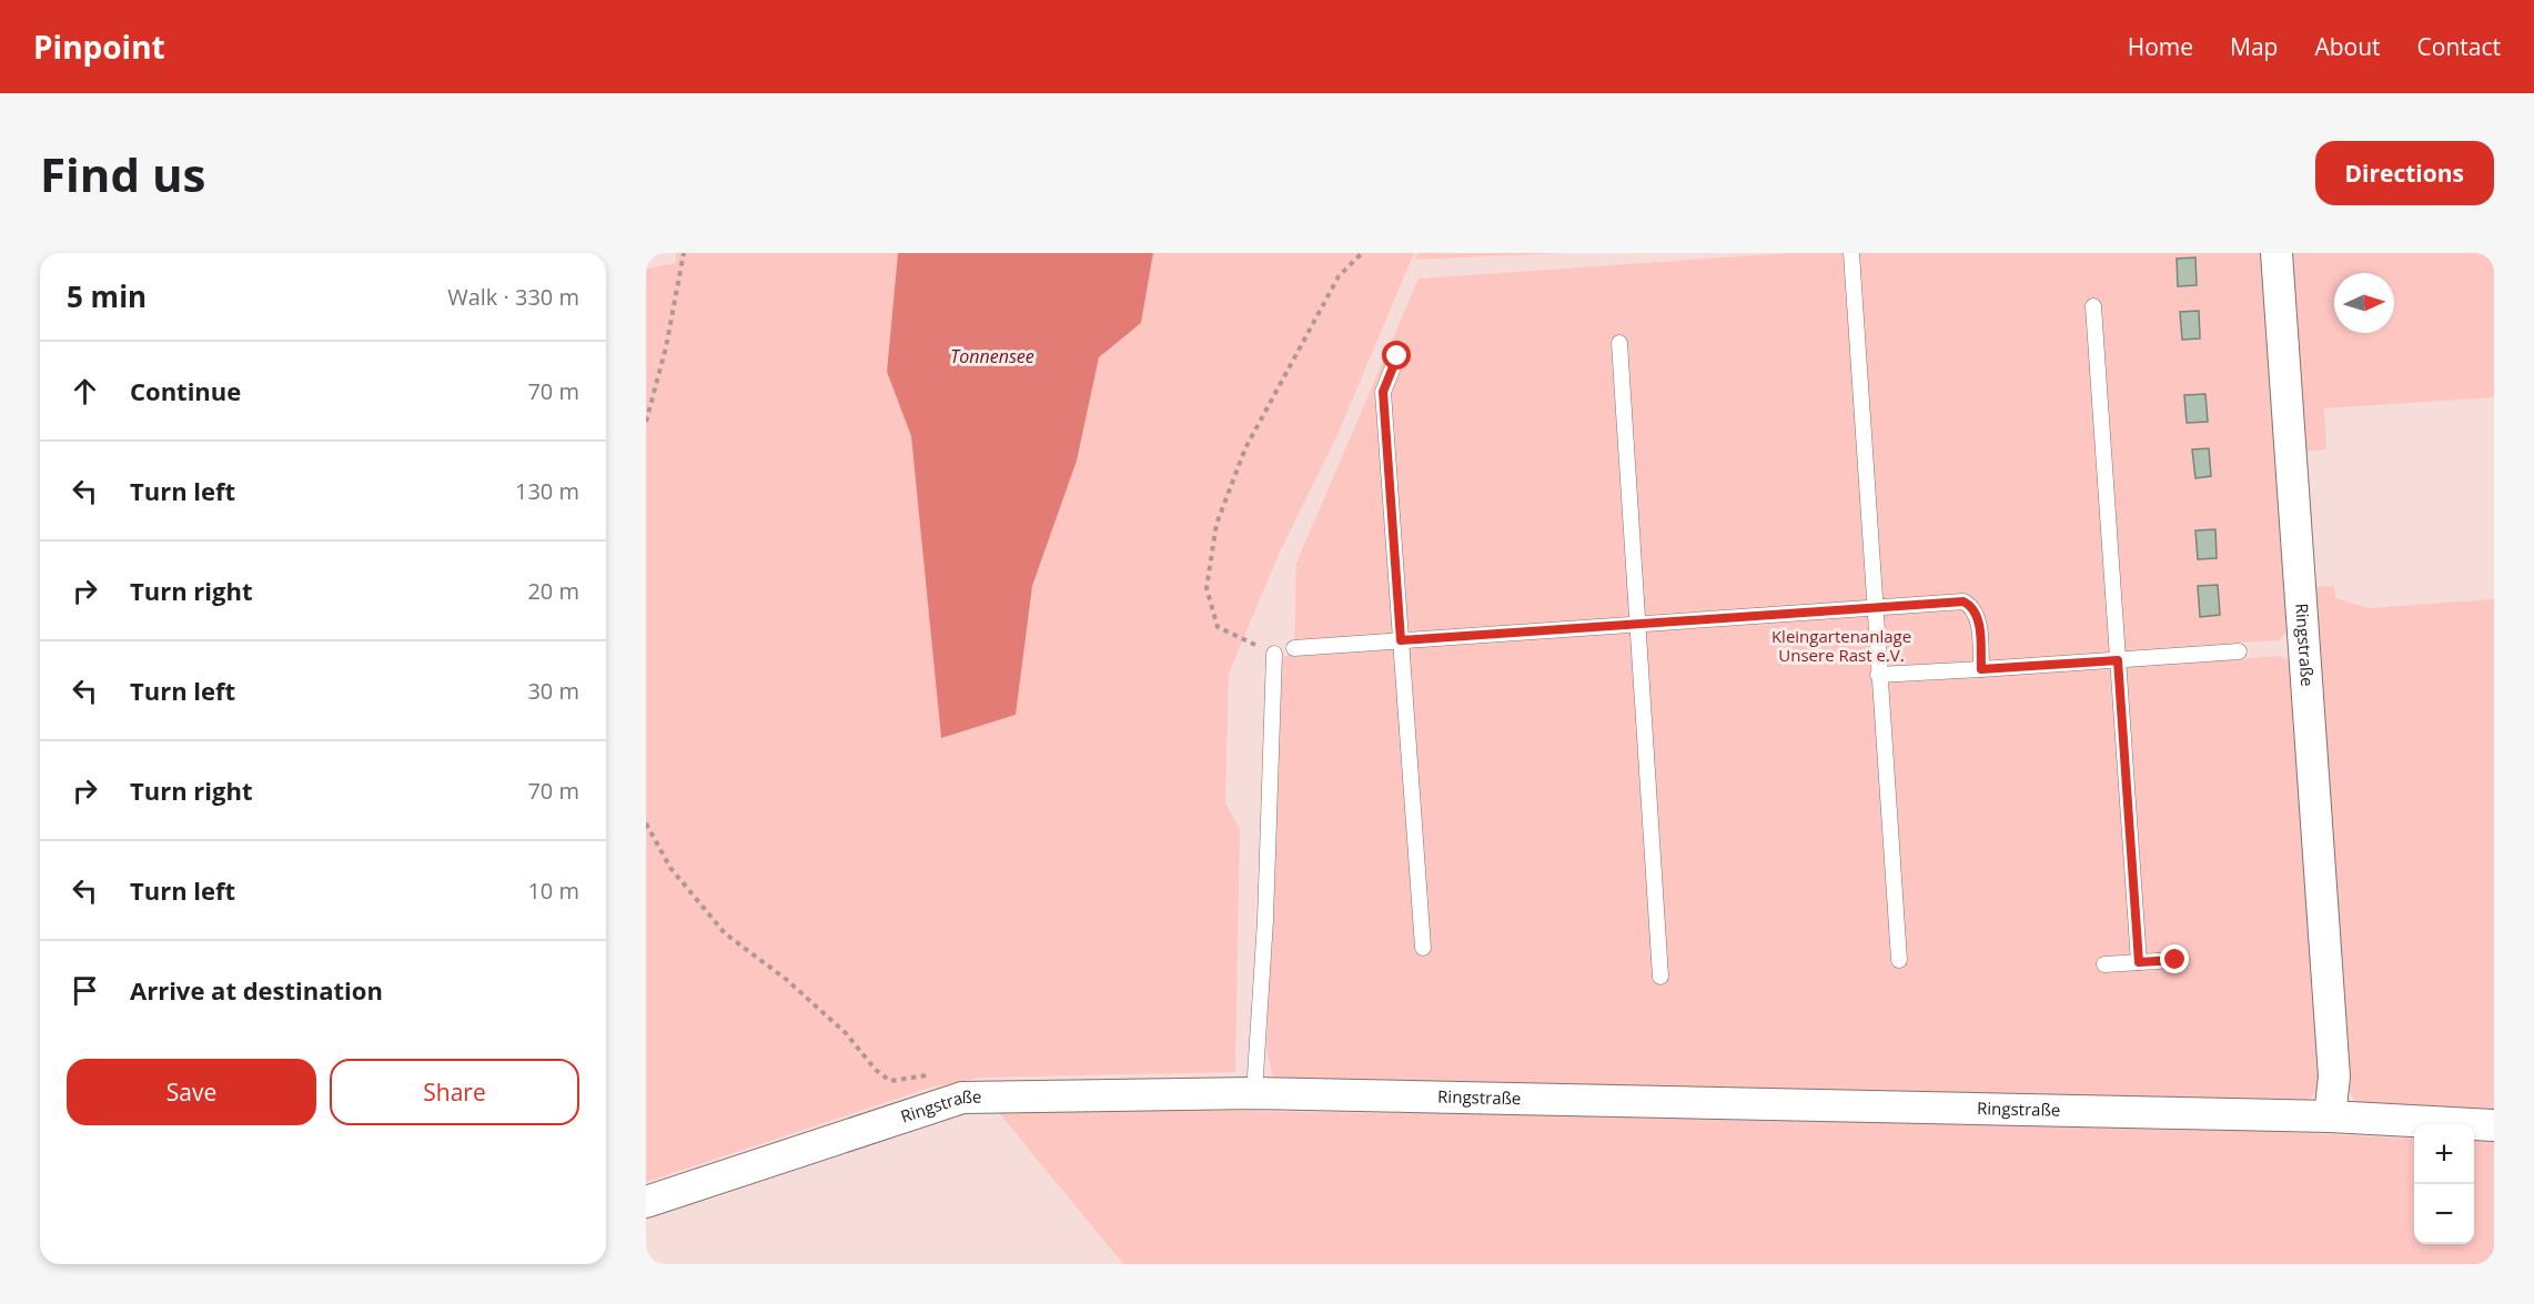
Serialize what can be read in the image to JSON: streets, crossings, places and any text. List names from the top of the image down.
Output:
{
  "streets": {
    "street": ["Ringstraße"]
  },
  "water": ["Tonnensee"],
  "parks": ["Kleingartenanlage Unsere Rast e.V."],
  "north": "right",
  "page": {
    "header": "Pinpoint",
    "nav": [
      "Home",
      "Map",
      "About",
      "Contact"
    ],
    "buttons": [
      "Directions",
      ["Save", "Share"]
    ],
    "title": "Find us",
    "heading": ["5 min", "Walk · 330 m"],
    "list": [
      ["Continue", "70 m"],
      ["Turn left", "130 m"],
      ["Turn right", "20 m"],
      ["Turn left", "30 m"],
      ["Turn right", "70 m"],
      ["Turn left", "10 m"],
      "Arrive at destination"
    ],
    "map_buttons": ["+", "−"]
  }
}
